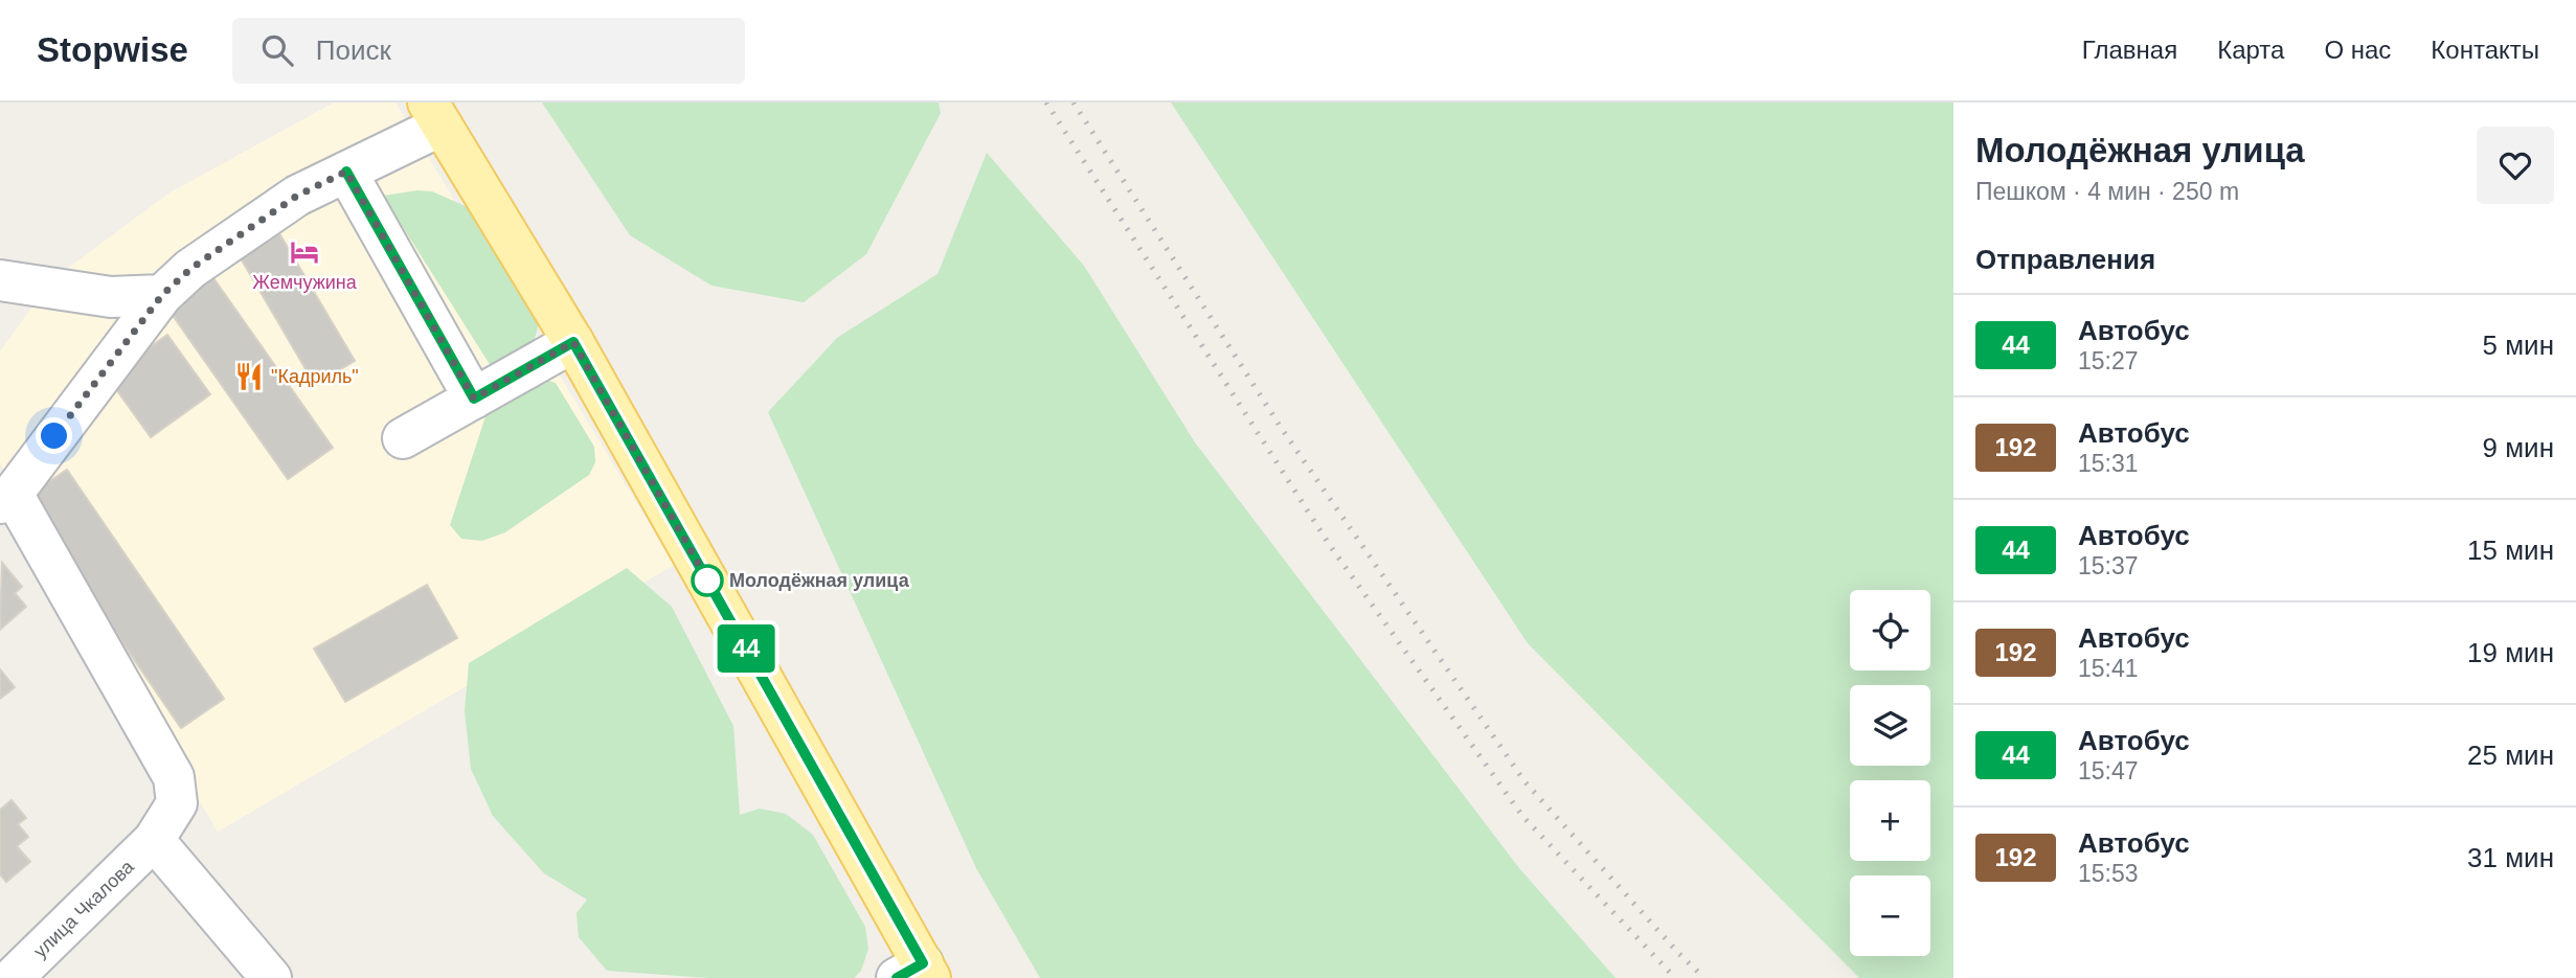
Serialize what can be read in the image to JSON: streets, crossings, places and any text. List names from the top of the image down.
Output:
{
  "streets": {
    "street": ["улица Чкалова"]
  },
  "places": {
    "hotel": ["Жемчужина"],
    "restaurant": ["\"Кадриль\""],
    "other": ["Молодёжная улица"]
  },
  "lines": ["bus line 44"],
  "page": {
    "header": "Stopwise",
    "search": "Поиск",
    "nav": [
      "Главная",
      "Карта",
      "О нас",
      "Контакты"
    ],
    "on_map": "44",
    "heading": [
      ["Молодёжная улица", "Пешком · 4 мин · 250 m"],
      "Отправления"
    ],
    "list": [
      {
        "mark": "44",
        "name": "Автобус",
        "note": "15:27",
        "value": "5 мин"
      },
      {
        "mark": "192",
        "name": "Автобус",
        "note": "15:31",
        "value": "9 мин"
      },
      {
        "mark": "44",
        "name": "Автобус",
        "note": "15:37",
        "value": "15 мин"
      },
      {
        "mark": "192",
        "name": "Автобус",
        "note": "15:41",
        "value": "19 мин"
      },
      {
        "mark": "44",
        "name": "Автобус",
        "note": "15:47",
        "value": "25 мин"
      },
      {
        "mark": "192",
        "name": "Автобус",
        "note": "15:53",
        "value": "31 мин"
      }
    ],
    "map_buttons": ["+", "−"]
  }
}
